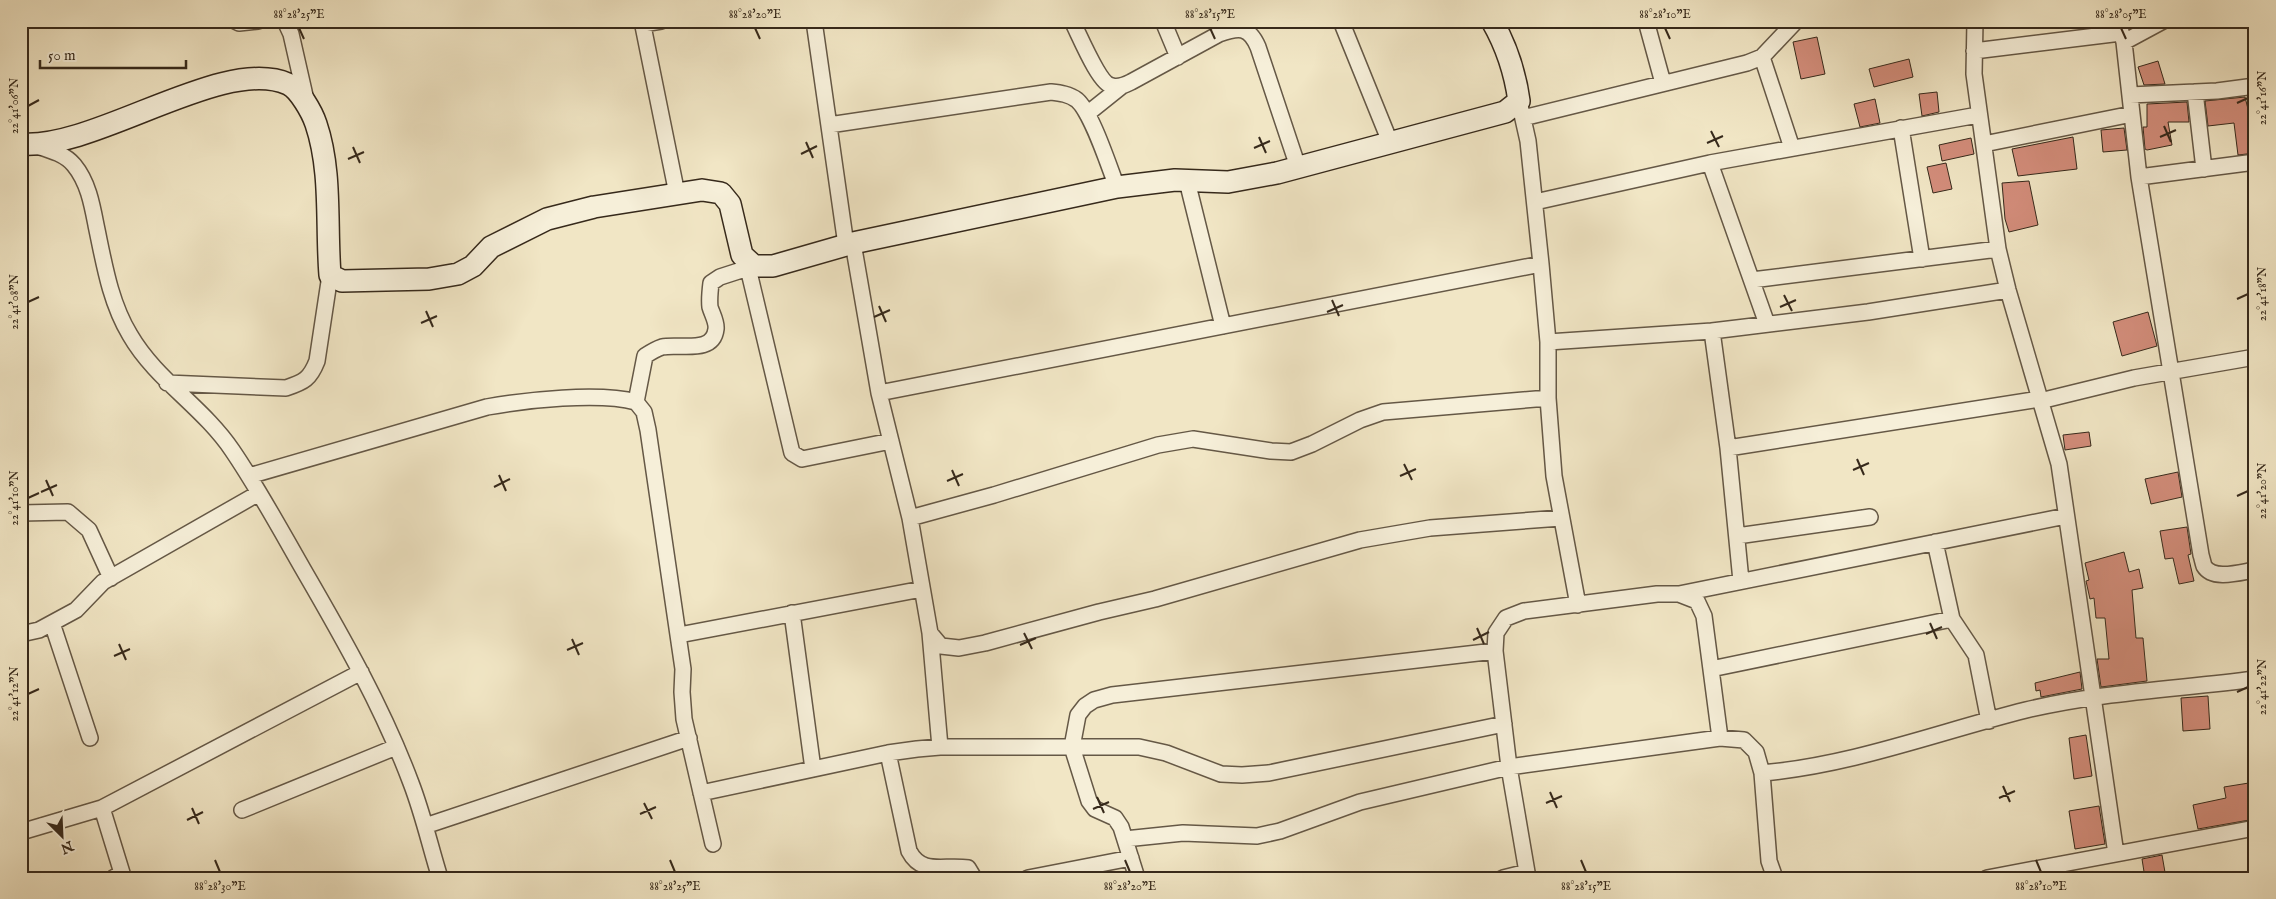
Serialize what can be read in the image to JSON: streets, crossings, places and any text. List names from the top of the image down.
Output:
{
  "scale_bar": "50 m",
  "north": "bottom right",
  "coordinates": [
    "88°28'25\"E",
    "88°28'20\"E",
    "88°28'15\"E",
    "88°28'10\"E",
    "88°28'05\"E",
    "22°41'16\"N",
    "22°41'06\"N",
    "22°41'18\"N",
    "22°41'08\"N",
    "22°41'20\"N",
    "22°41'10\"N",
    "22°41'22\"N",
    "22°41'12\"N",
    "88°28'30\"E"
  ]
}
